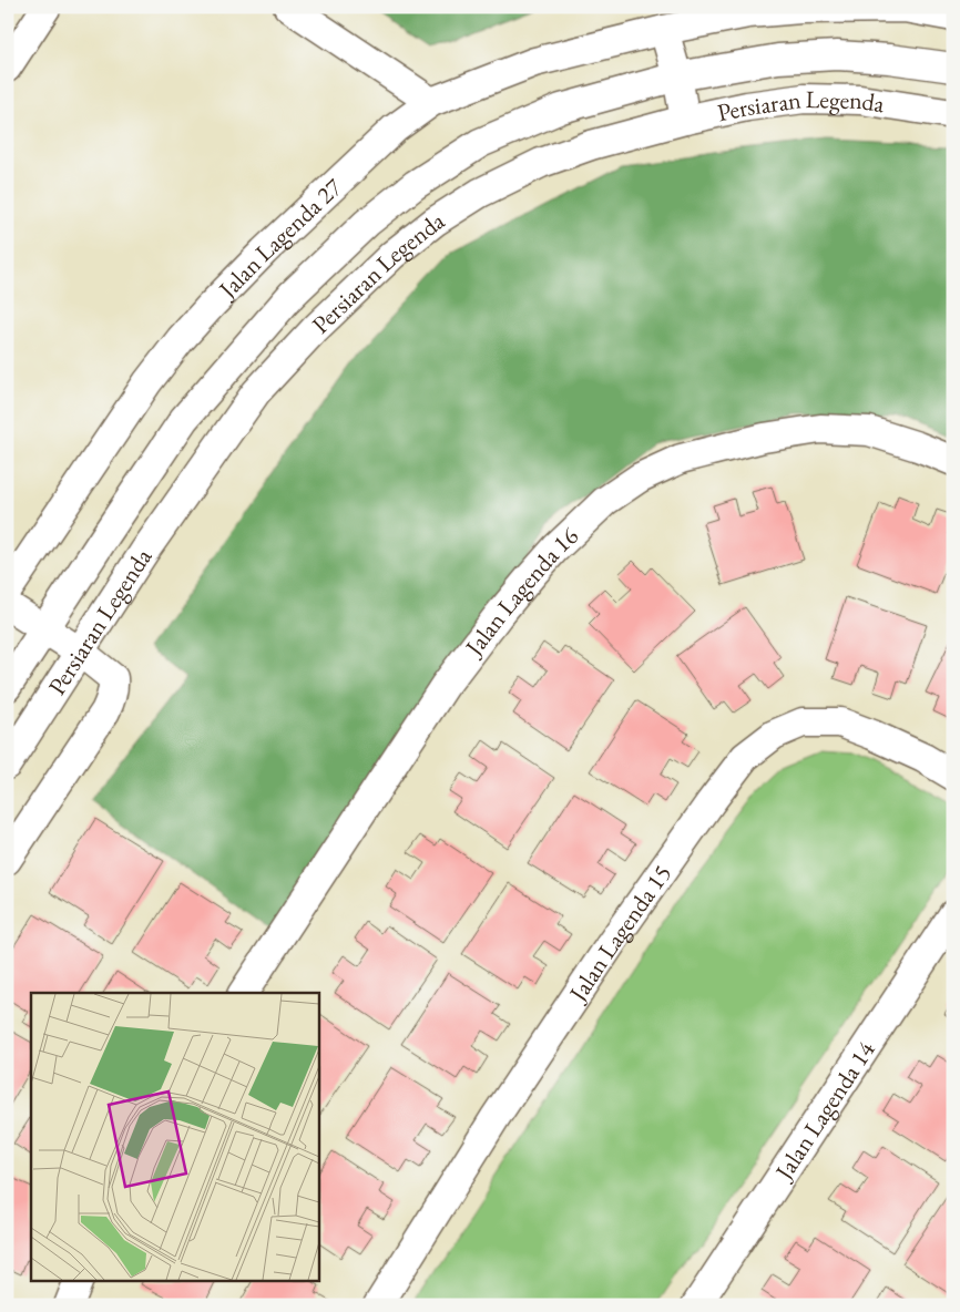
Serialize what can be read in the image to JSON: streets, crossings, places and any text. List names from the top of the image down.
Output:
{
  "streets": {
    "street": [
      "Persiaran Legenda",
      "Jalan Lagenda 27",
      "Jalan Lagenda 16",
      "Jalan Lagenda 15",
      "Jalan Lagenda 14"
    ]
  }
}
